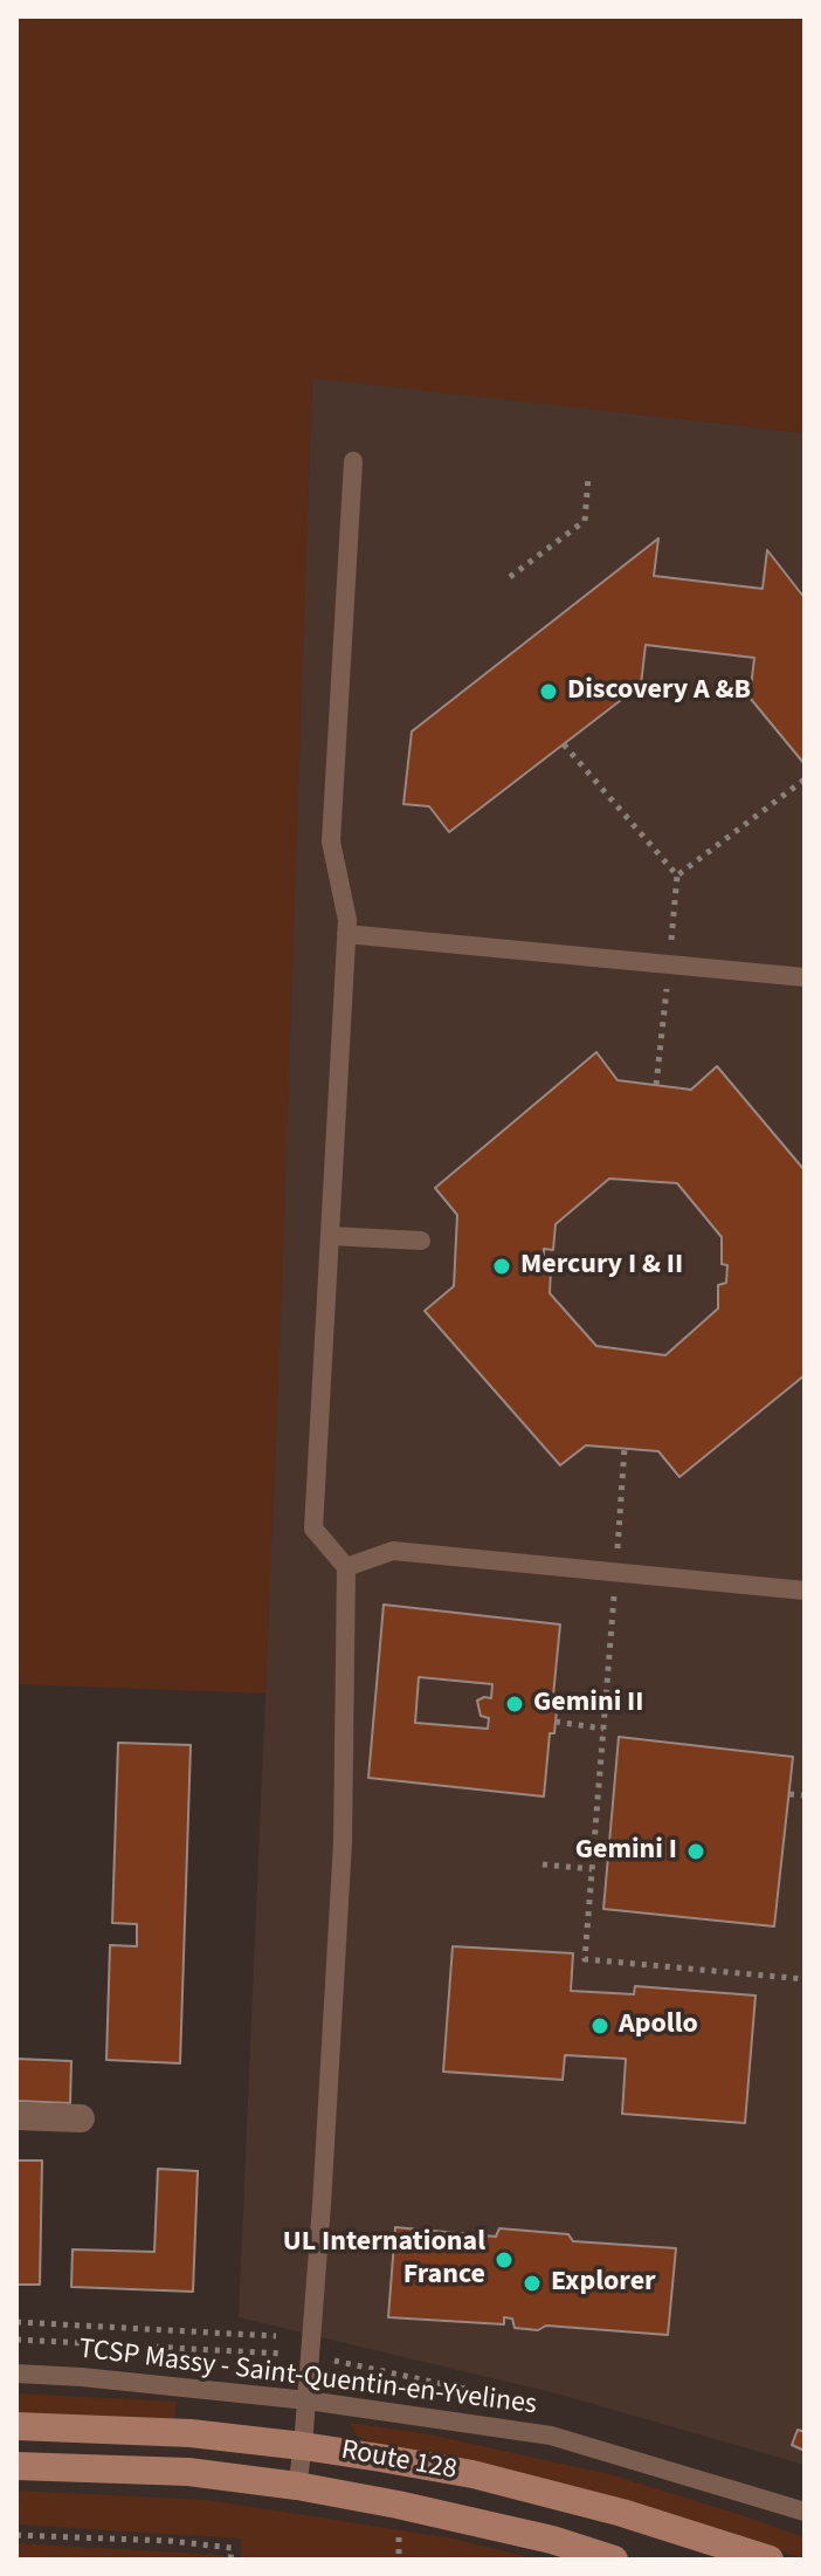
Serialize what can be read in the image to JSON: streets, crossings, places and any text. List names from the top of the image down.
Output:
{
  "streets": {
    "main road": ["Route 128"],
    "lane": ["TCSP Massy - Saint-Quentin-en-Yvelines"]
  },
  "places": [
    "Discovery A &B",
    "Mercury I & II",
    "Gemini II",
    "Gemini I",
    "Apollo",
    "UL International France",
    "Explorer"
  ]
}
